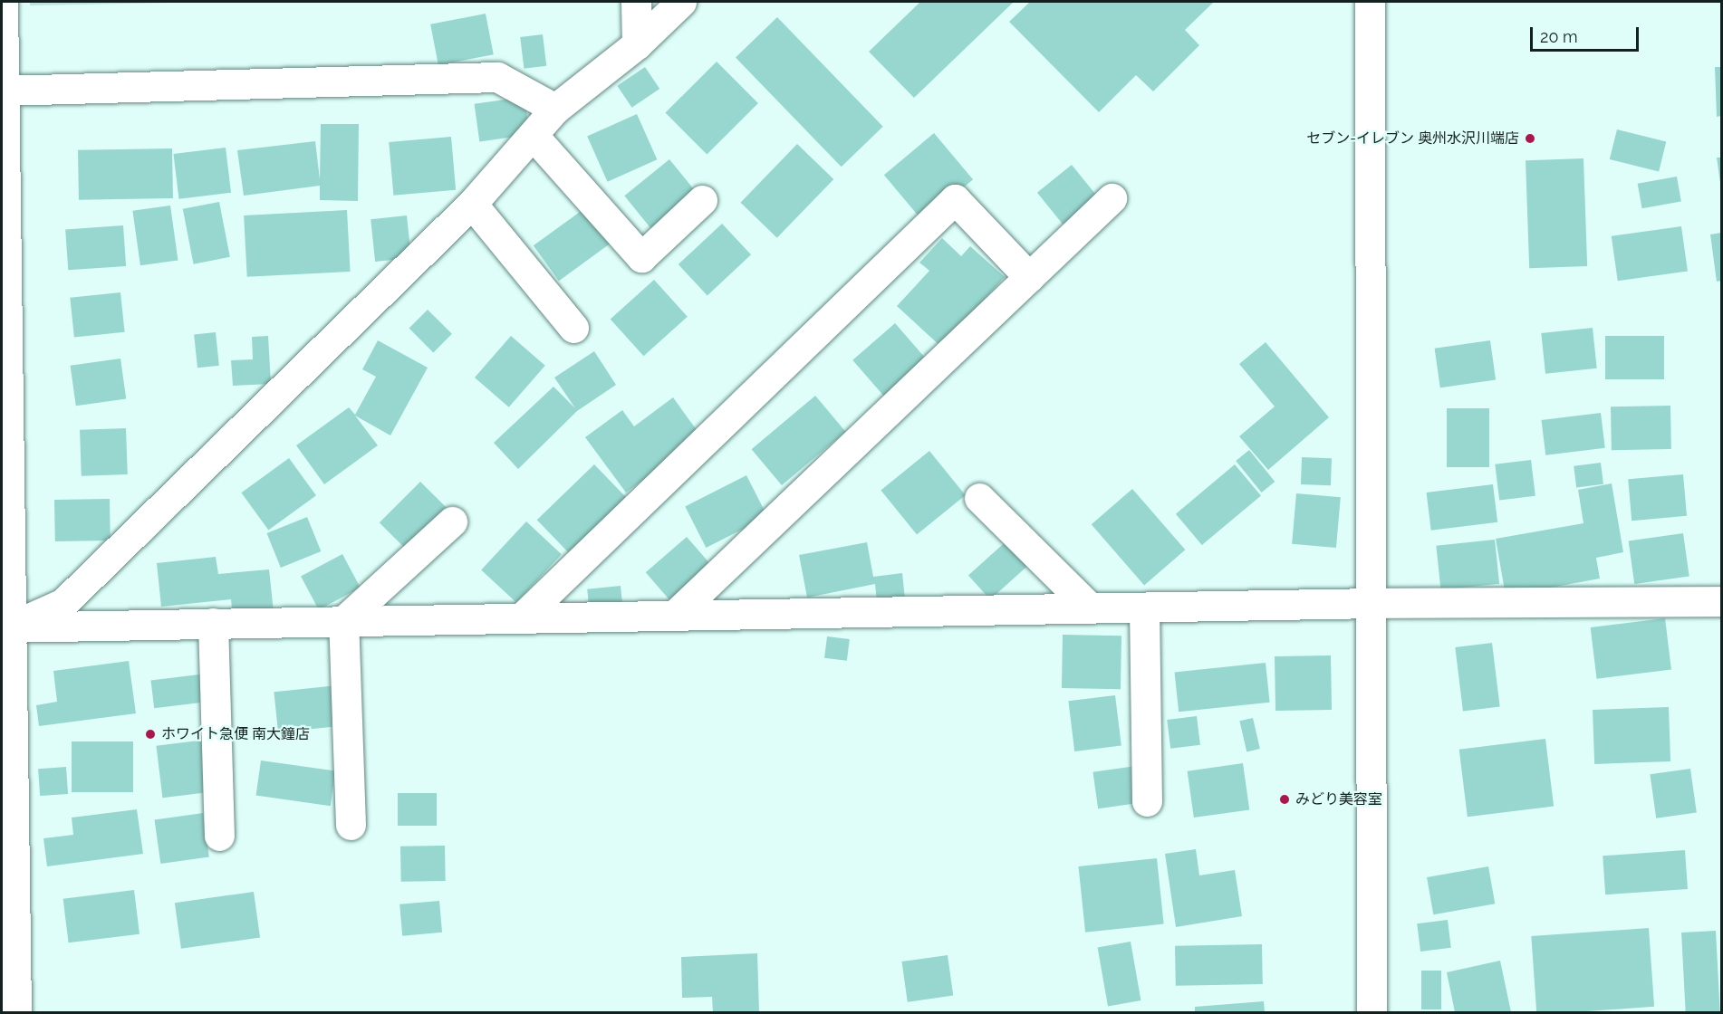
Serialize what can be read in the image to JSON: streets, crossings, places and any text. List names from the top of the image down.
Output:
{
  "places": ["セブン-イレブン 奥州水沢川端店", "ホワイト急便 南大鐘店", "みどり美容室"],
  "scale_bar": "20 m"
}
